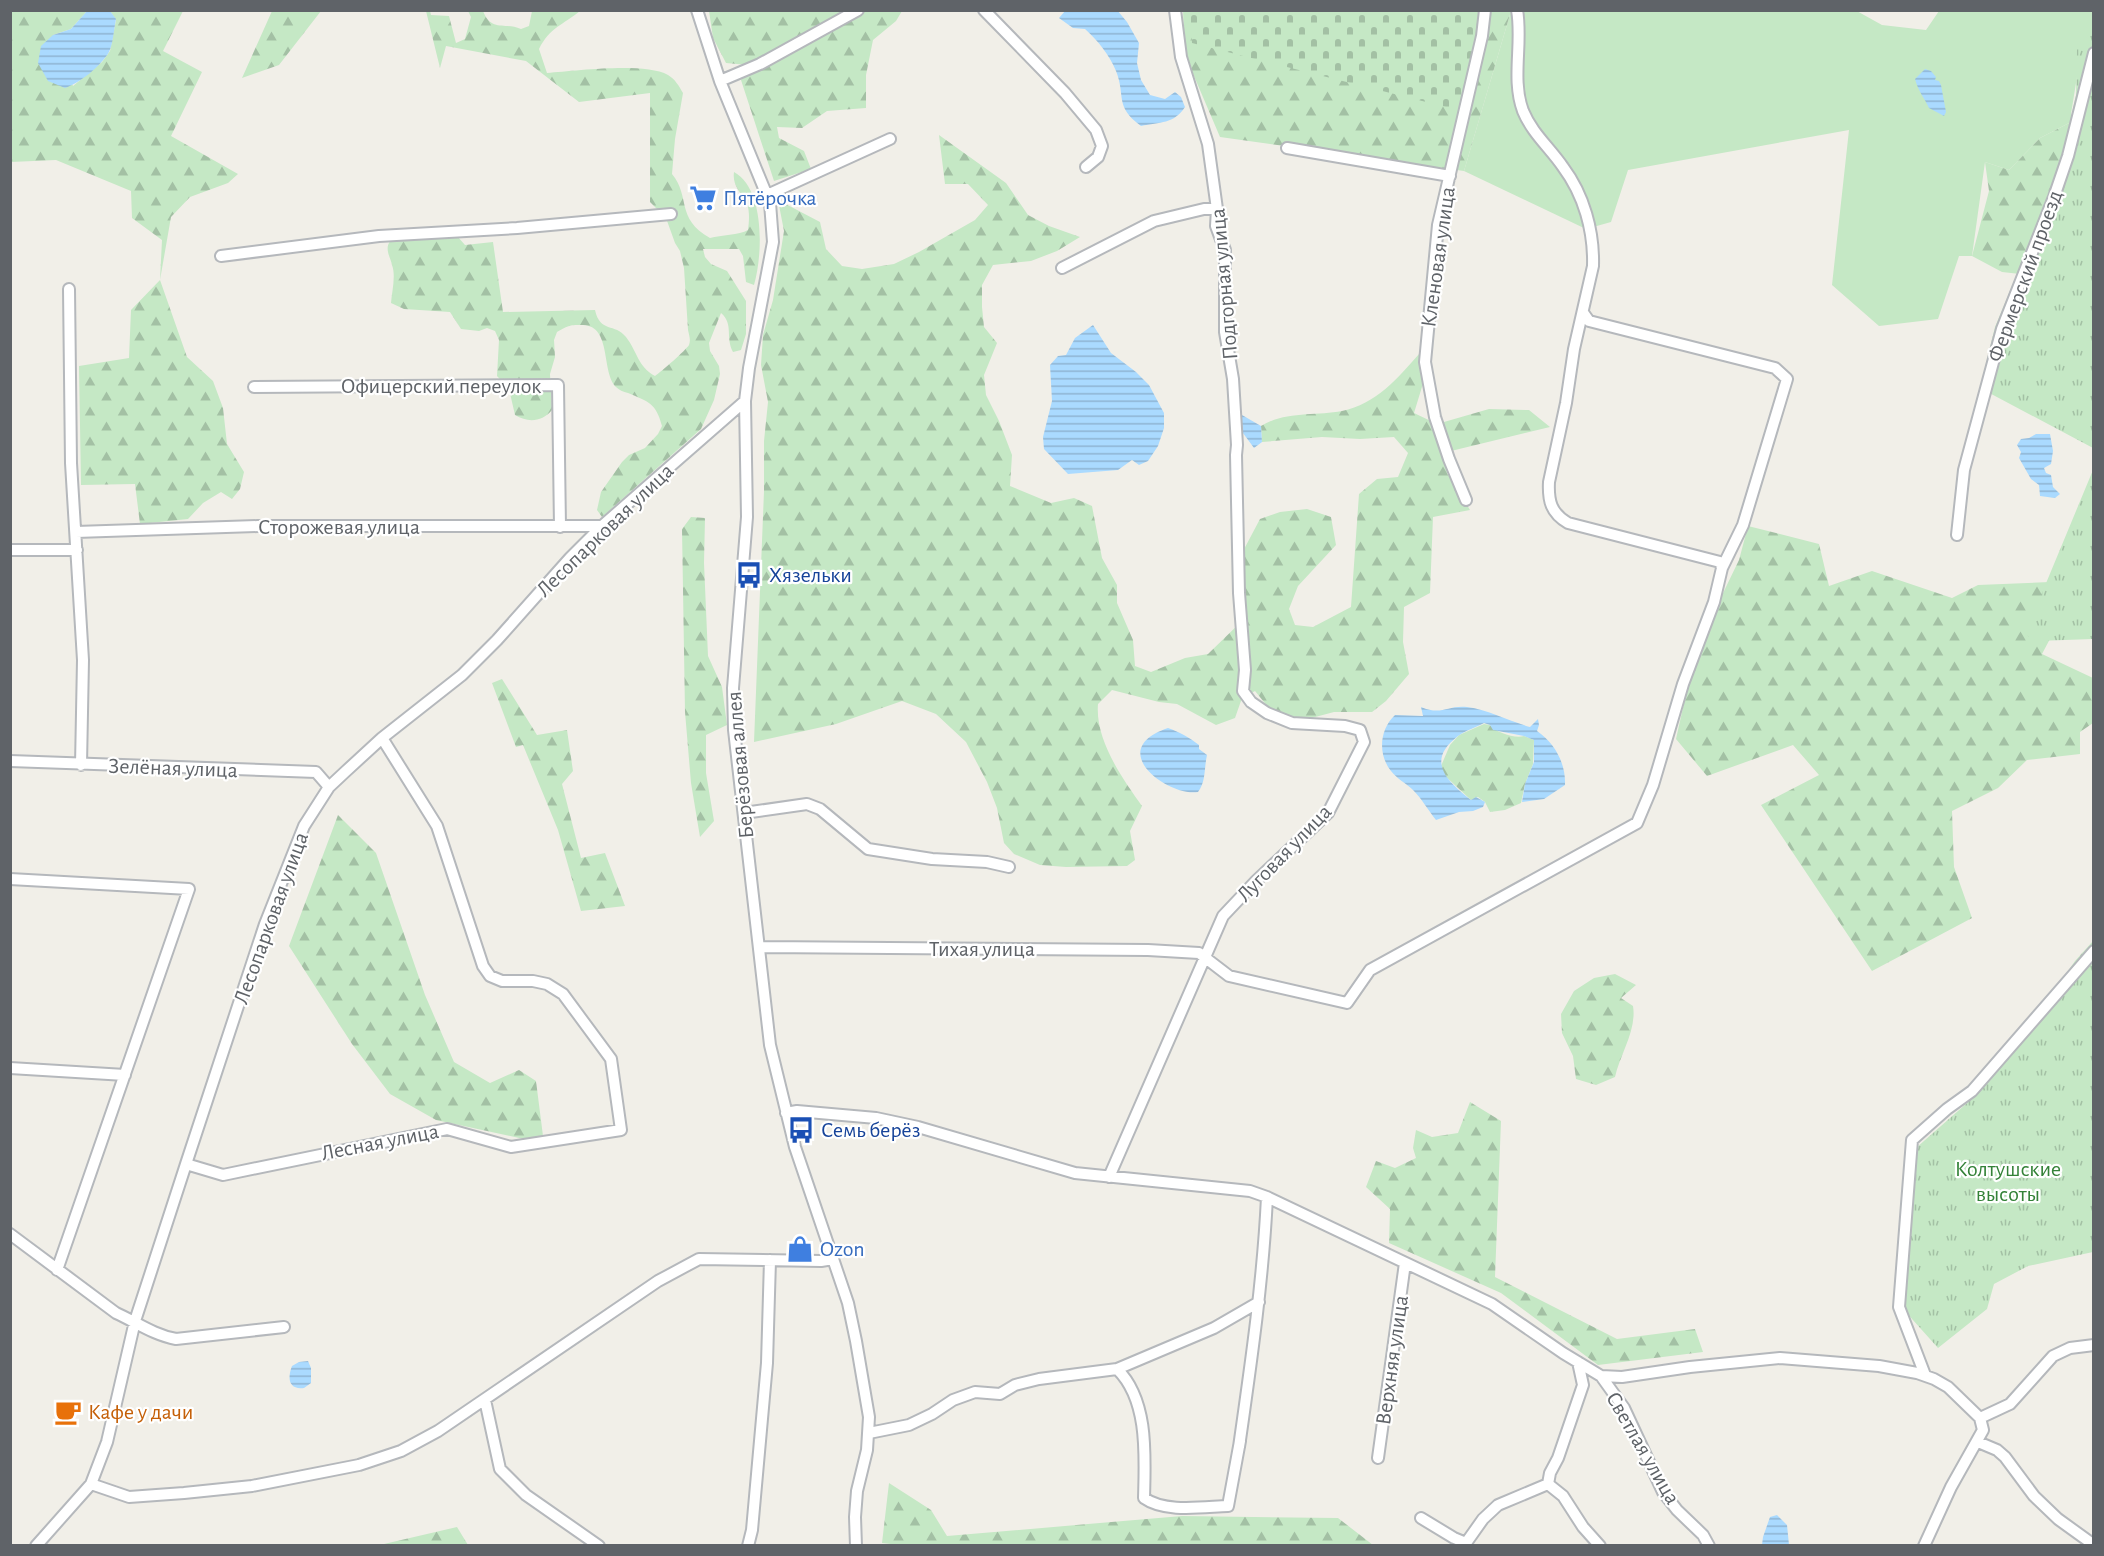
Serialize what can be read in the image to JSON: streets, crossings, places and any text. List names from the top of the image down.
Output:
{
  "streets": {
    "street": [
      "Кленовая улица",
      "Фермерский проезд",
      "Подгорная улица",
      "Офицерский переулок",
      "Сторожевая улица",
      "Лесопарковая улица",
      "Берёзовая аллея",
      "Зелёная улица",
      "Луговая улица",
      "Тихая улица",
      "Лесная улица",
      "Верхняя улица",
      "Светлая улица"
    ]
  },
  "crossings": [
    ["Подгорная улица", "Луговая улица"],
    ["Офицерский переулок", "Сторожевая улица"],
    ["Сторожевая улица", "Лесопарковая улица"],
    ["Лесопарковая улица", "Берёзовая аллея"],
    ["Лесопарковая улица", "Зелёная улица"],
    ["Лесопарковая улица", "Лесная улица"],
    ["Берёзовая аллея", "Тихая улица"],
    ["Луговая улица", "Тихая улица"]
  ],
  "parks": ["Колтушские высоты"],
  "places": {
    "supermarket": ["Пятёрочка"],
    "bus stop": ["Хязельки", "Семь берёз"],
    "shop": ["Ozon"],
    "cafe": ["Кафе у дачи"]
  }
}
